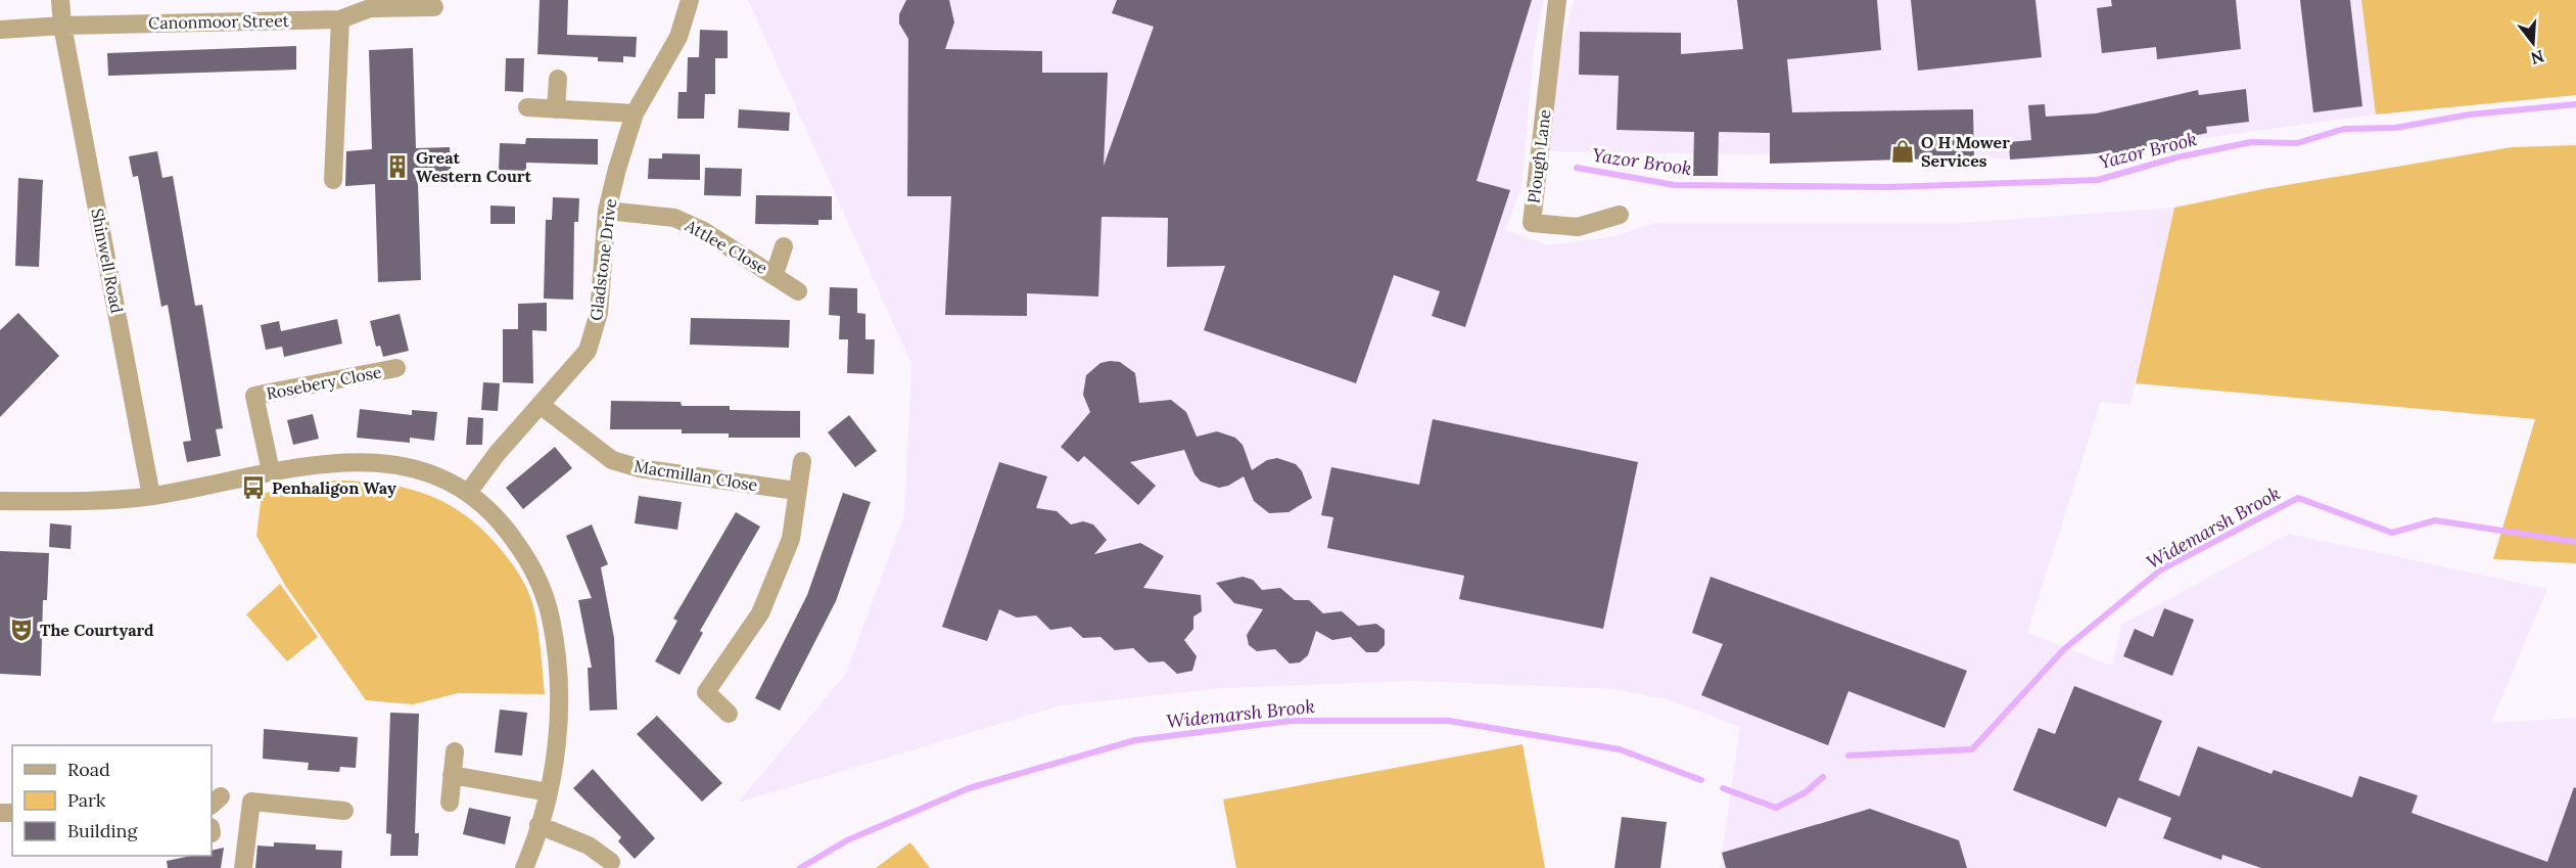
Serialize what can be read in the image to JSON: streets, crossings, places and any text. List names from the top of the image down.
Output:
{
  "streets": {
    "street": [
      "Canonmoor Street",
      "Plough Lane",
      "Attlee Close",
      "Gladstone Drive",
      "Shinwell Road",
      "Rosebery Close",
      "Macmillan Close"
    ]
  },
  "crossings": [
    ["Canonmoor Street", "Shinwell Road"],
    ["Attlee Close", "Gladstone Drive"],
    ["Gladstone Drive", "Macmillan Close"]
  ],
  "water": ["Yazor Brook", "Widemarsh Brook"],
  "places": {
    "shop": ["O H Mower Services"],
    "building": ["Great Western Court"],
    "bus stop": ["Penhaligon Way"],
    "theatre": ["The Courtyard"]
  },
  "legend": ["Road", "Park", "Building"],
  "north": "bottom"
}
